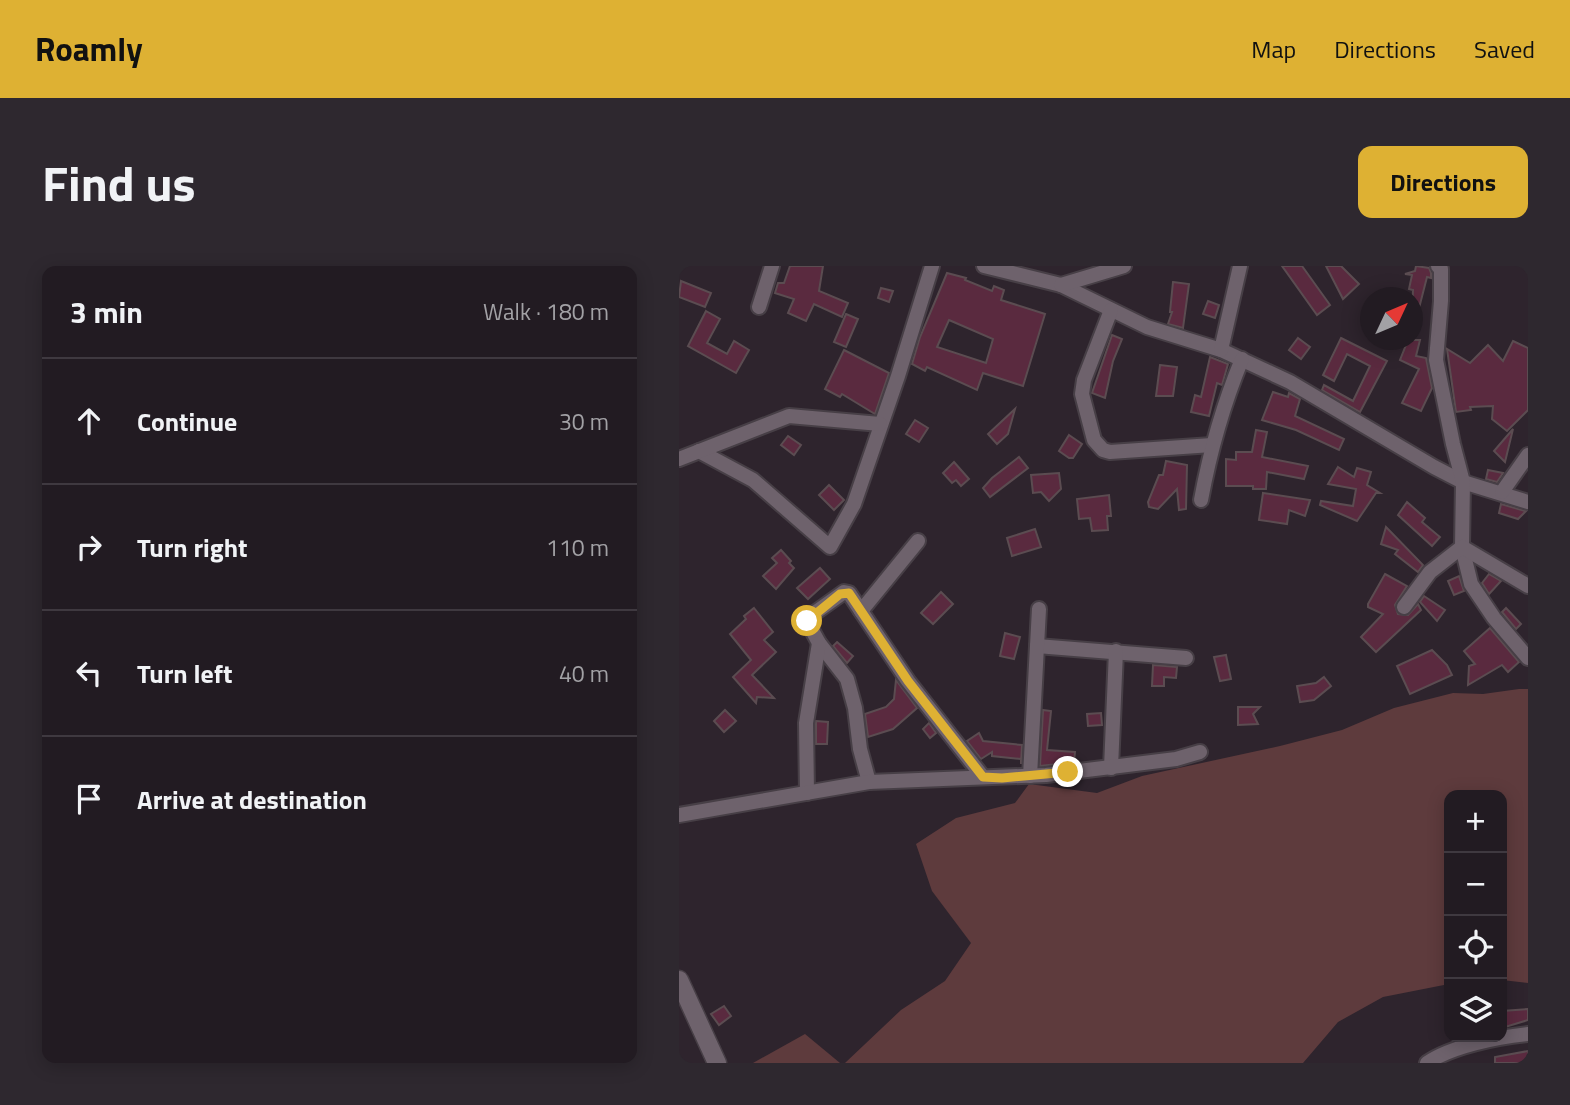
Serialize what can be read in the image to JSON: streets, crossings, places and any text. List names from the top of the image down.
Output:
{
  "north": "top right",
  "page": {
    "header": "Roamly",
    "nav": ["Map", "Directions", "Saved"],
    "title": "Find us",
    "buttons": "Directions",
    "heading": ["3 min", "Walk · 180 m"],
    "list": [
      ["Continue", "30 m"],
      ["Turn right", "110 m"],
      ["Turn left", "40 m"],
      "Arrive at destination"
    ],
    "map_buttons": ["+", "−"]
  }
}
